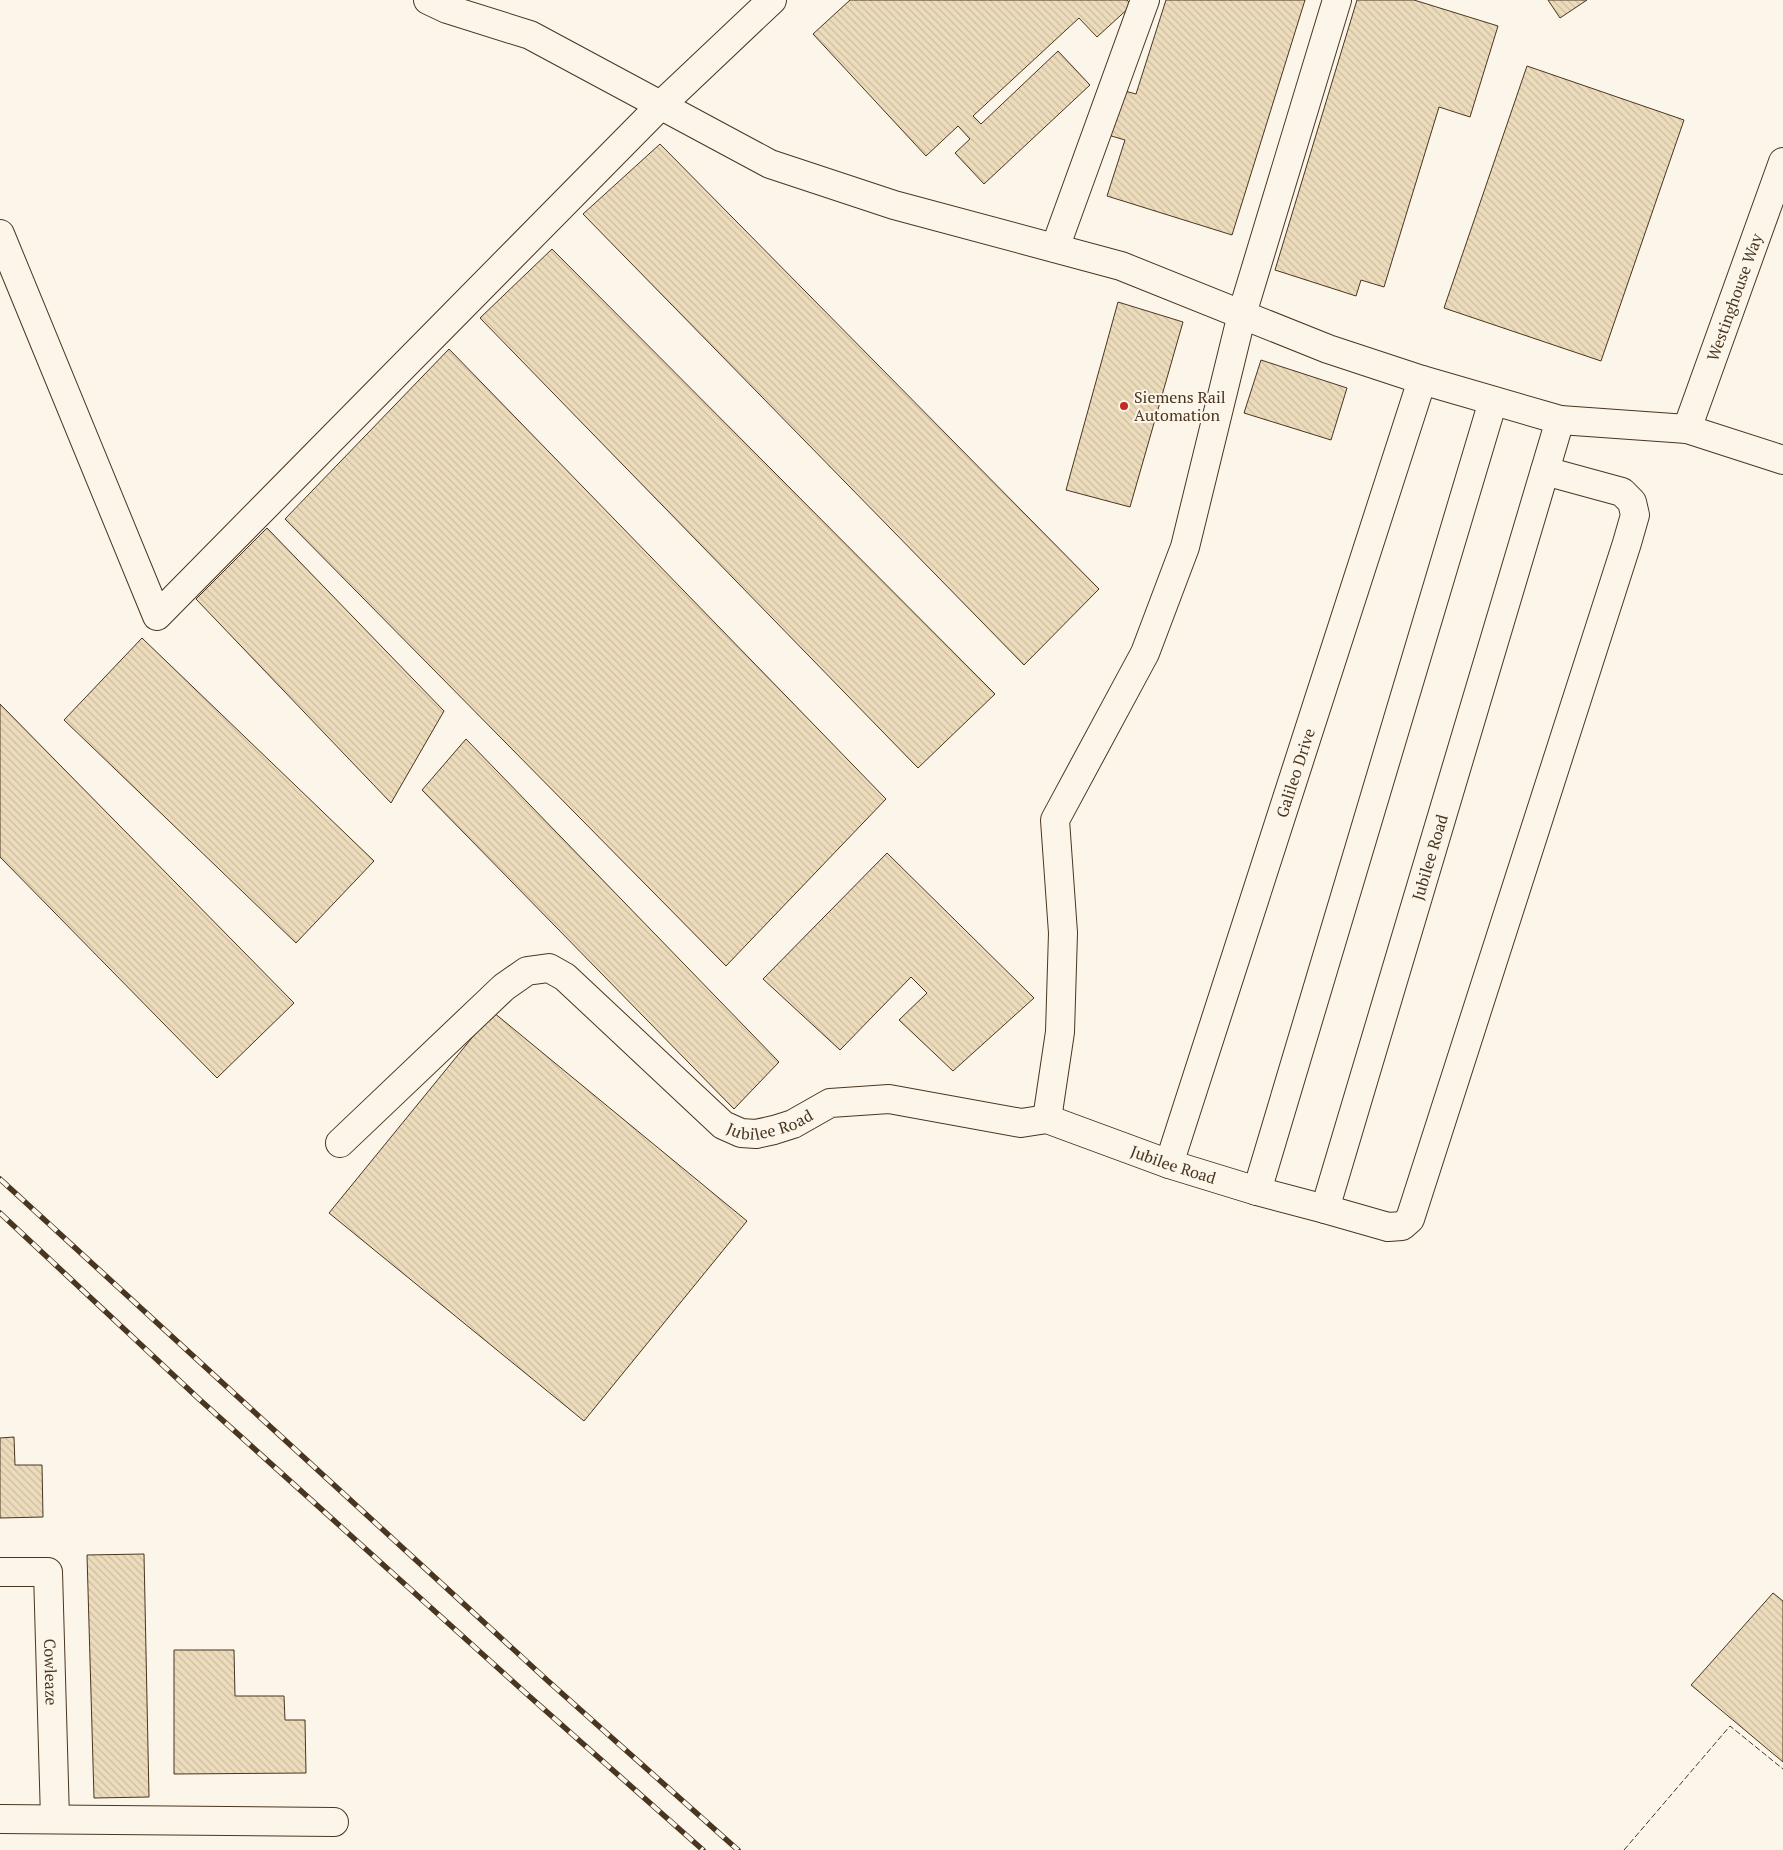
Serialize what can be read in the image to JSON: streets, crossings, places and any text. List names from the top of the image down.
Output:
{
  "streets": {
    "street": [
      "Westinghouse Way",
      "Galileo Drive",
      "Jubilee Road",
      "Cowleaze"
    ]
  },
  "crossings": [
    ["Galileo Drive", "Jubilee Road"]
  ],
  "places": ["Siemens Rail Automation"]
}
